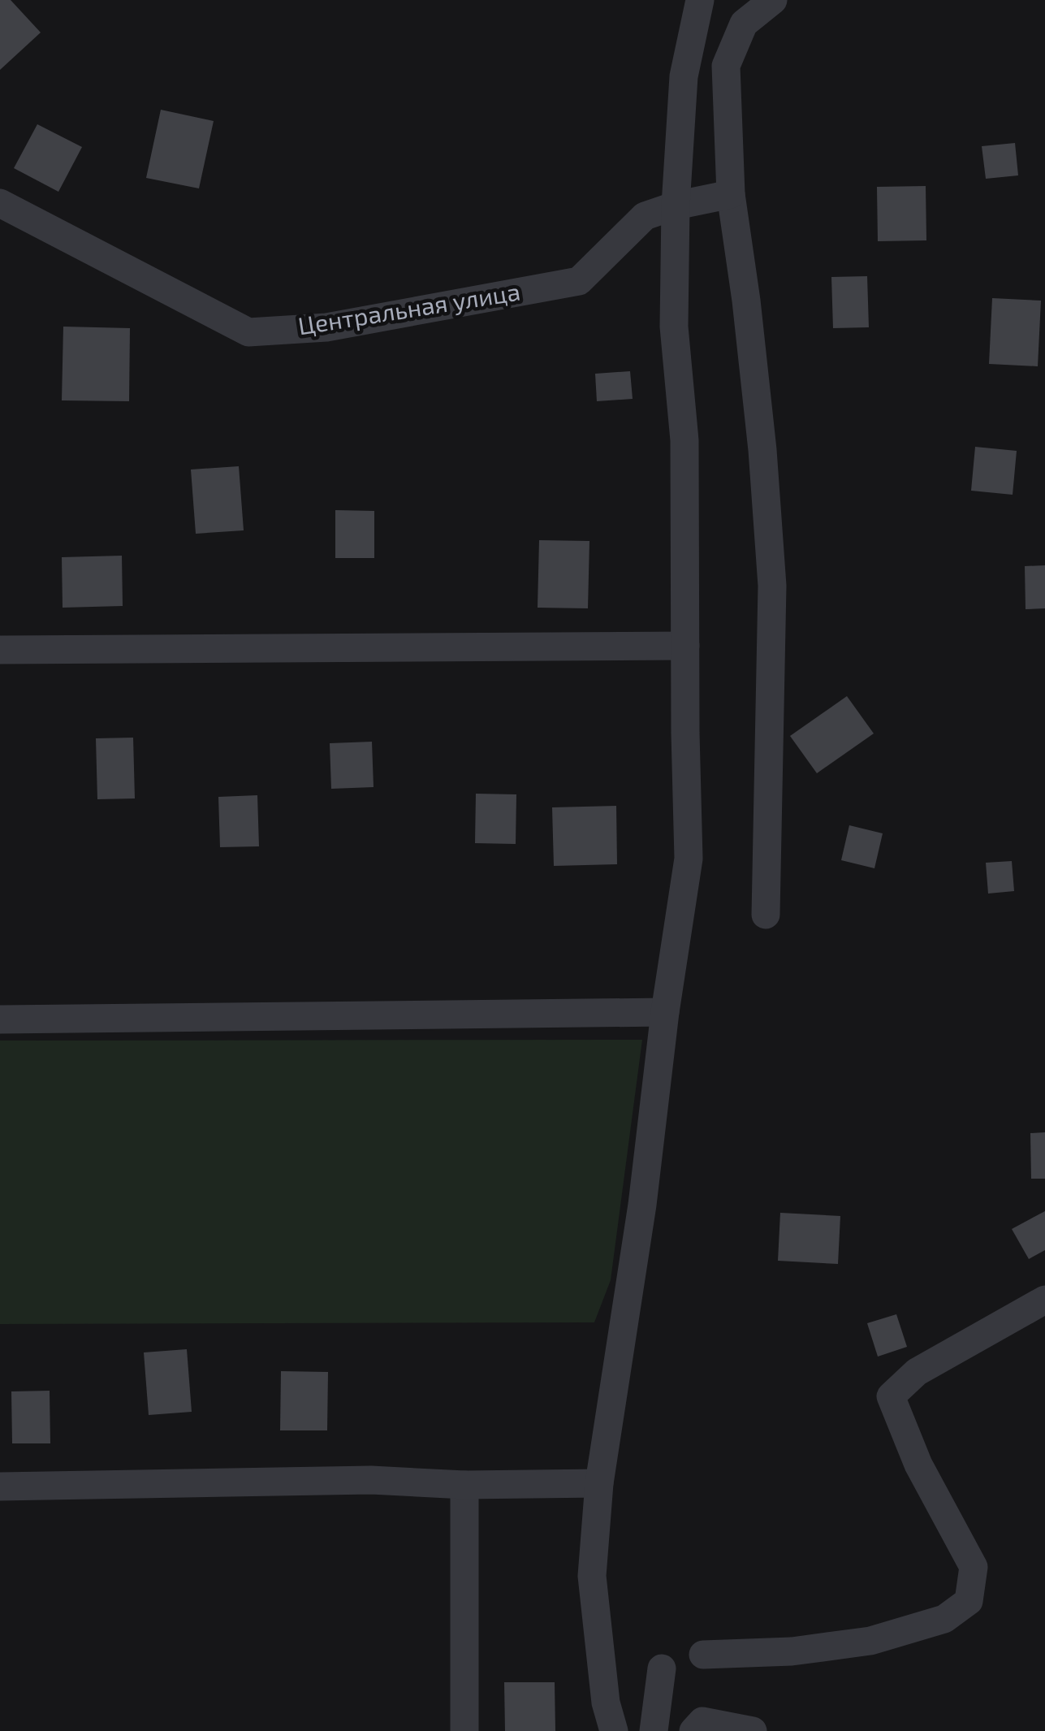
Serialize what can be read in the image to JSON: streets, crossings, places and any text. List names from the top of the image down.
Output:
{
  "streets": {
    "street": ["Центральная улица"]
  }
}
